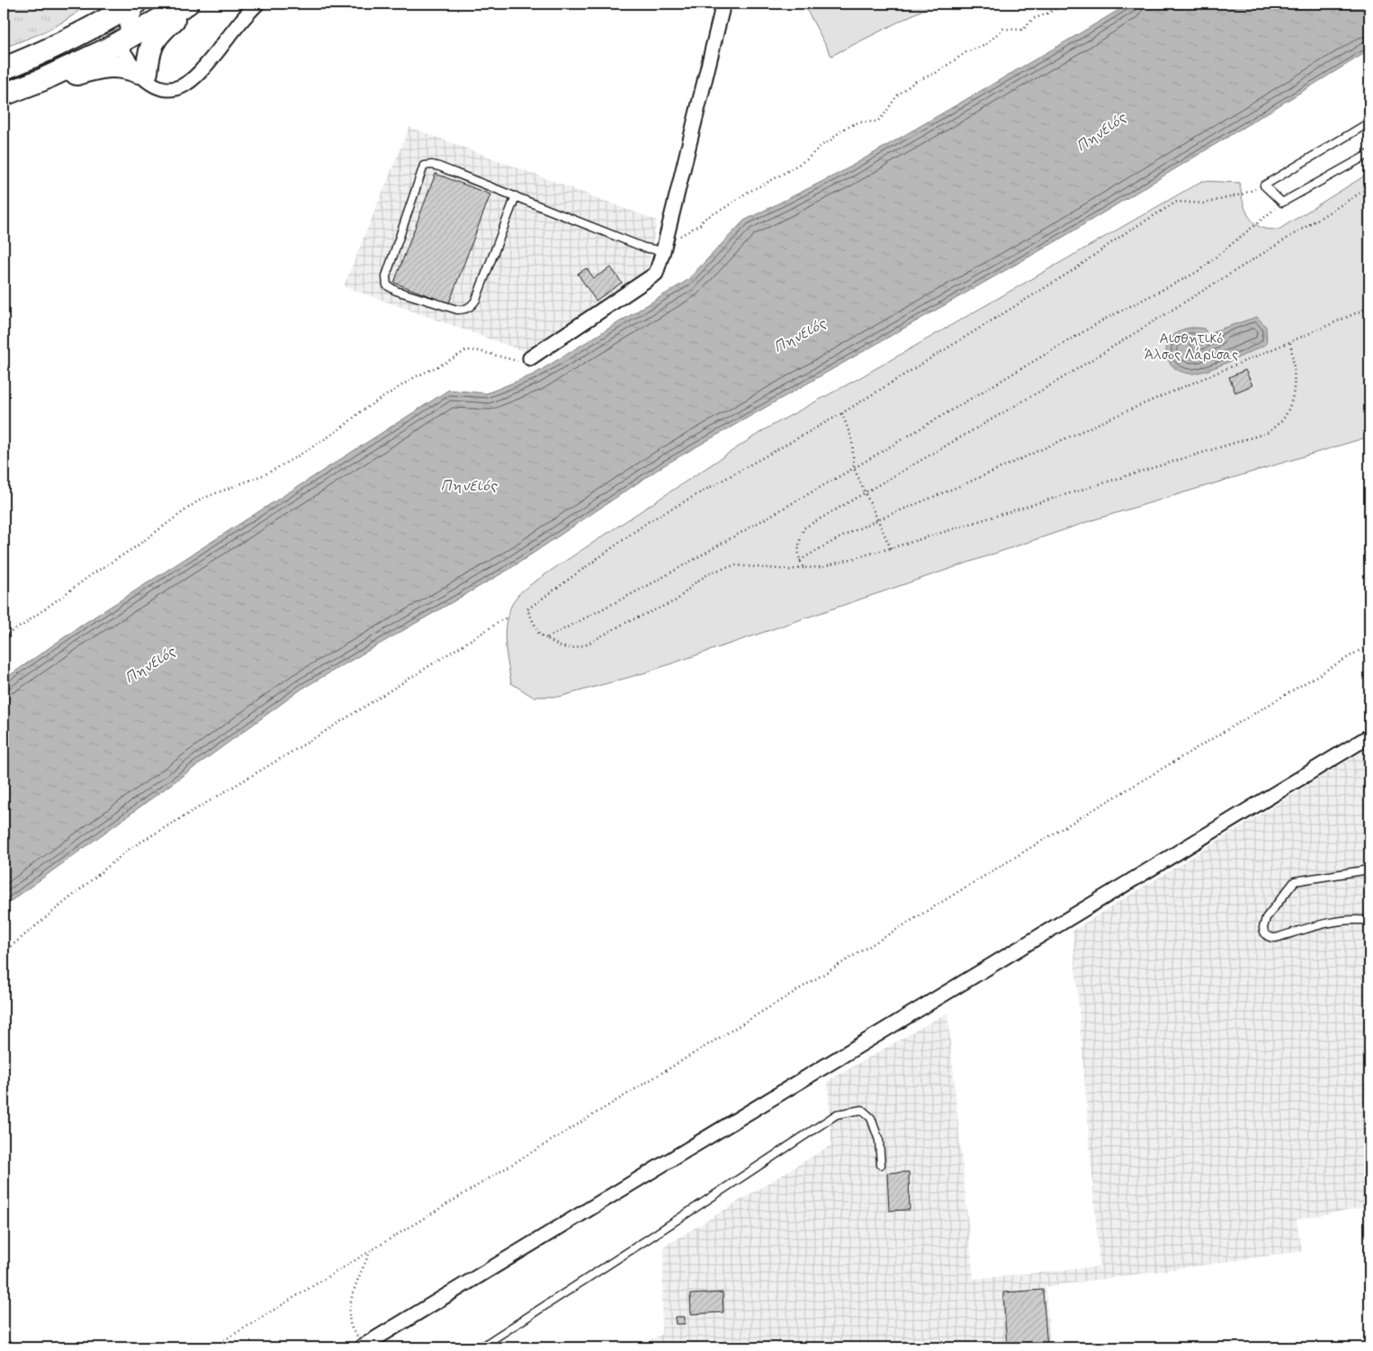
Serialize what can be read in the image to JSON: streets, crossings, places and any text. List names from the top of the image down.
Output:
{
  "water": ["Πηνειός"],
  "parks": ["Αισθητικό Άλσος Λάρισας"]
}
